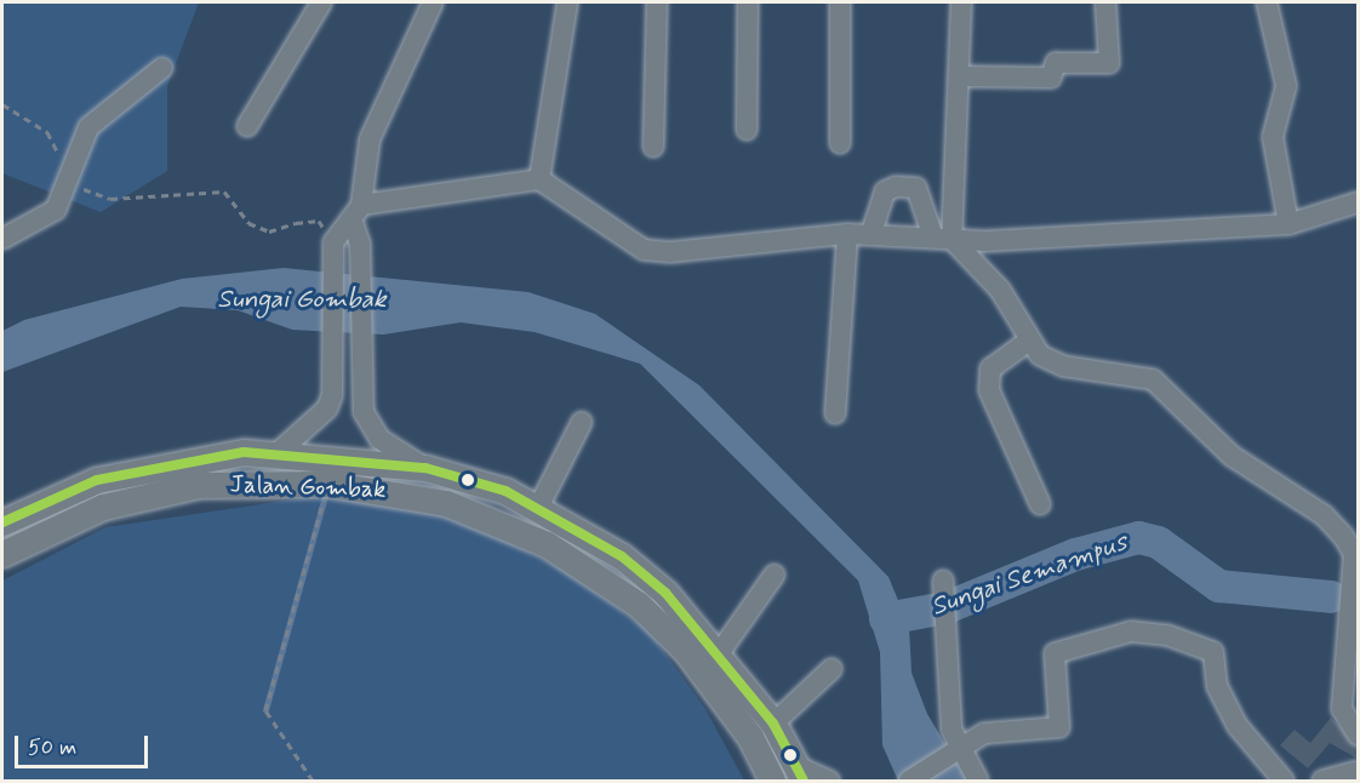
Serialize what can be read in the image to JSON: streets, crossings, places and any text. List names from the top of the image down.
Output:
{
  "streets": {
    "main road": ["Jalan Gombak"]
  },
  "water": ["Sungai Gombak", "Sungai Semampus"],
  "scale_bar": "50 m"
}
